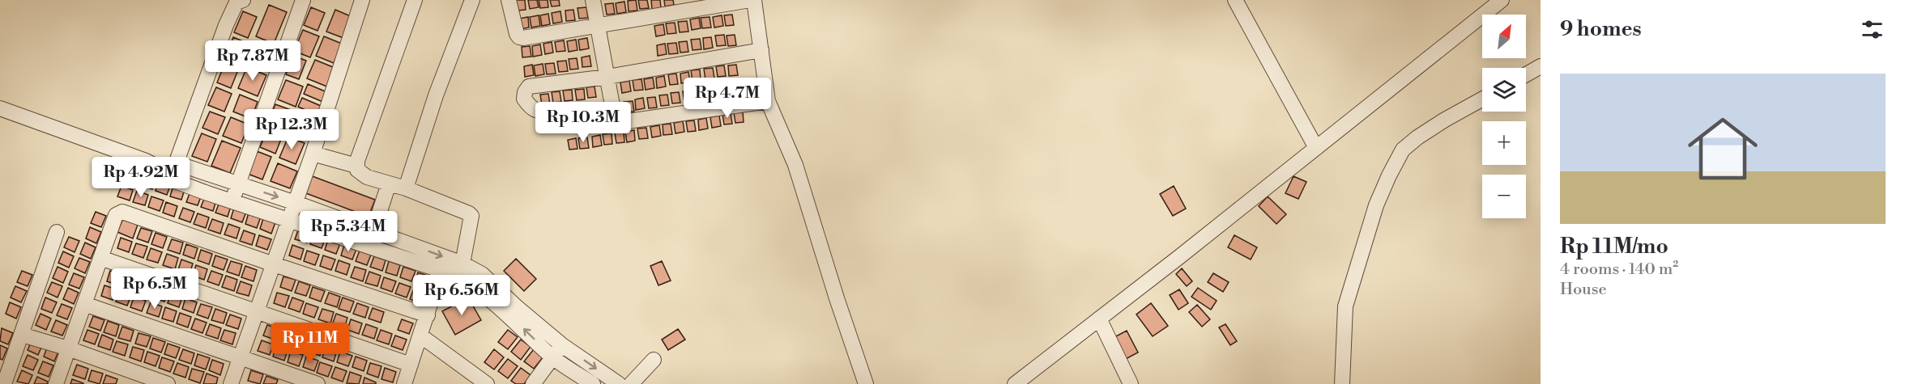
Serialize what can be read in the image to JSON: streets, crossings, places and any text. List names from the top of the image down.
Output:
{
  "north": "top right",
  "page": {
    "heading": "9 homes",
    "map_buttons": ["+", "−"],
    "price": [
      "Rp 7.87M",
      "Rp 4.7M",
      "Rp 10.3M",
      "Rp 12.3M",
      "Rp 4.92M",
      "Rp 5.34M",
      "Rp 6.5M",
      "Rp 6.56M",
      "Rp 11M"
    ],
    "list": [
      {
        "name": "Rp 11M/mo",
        "note": "4 rooms · 140 m² · House"
      }
    ]
  }
}
